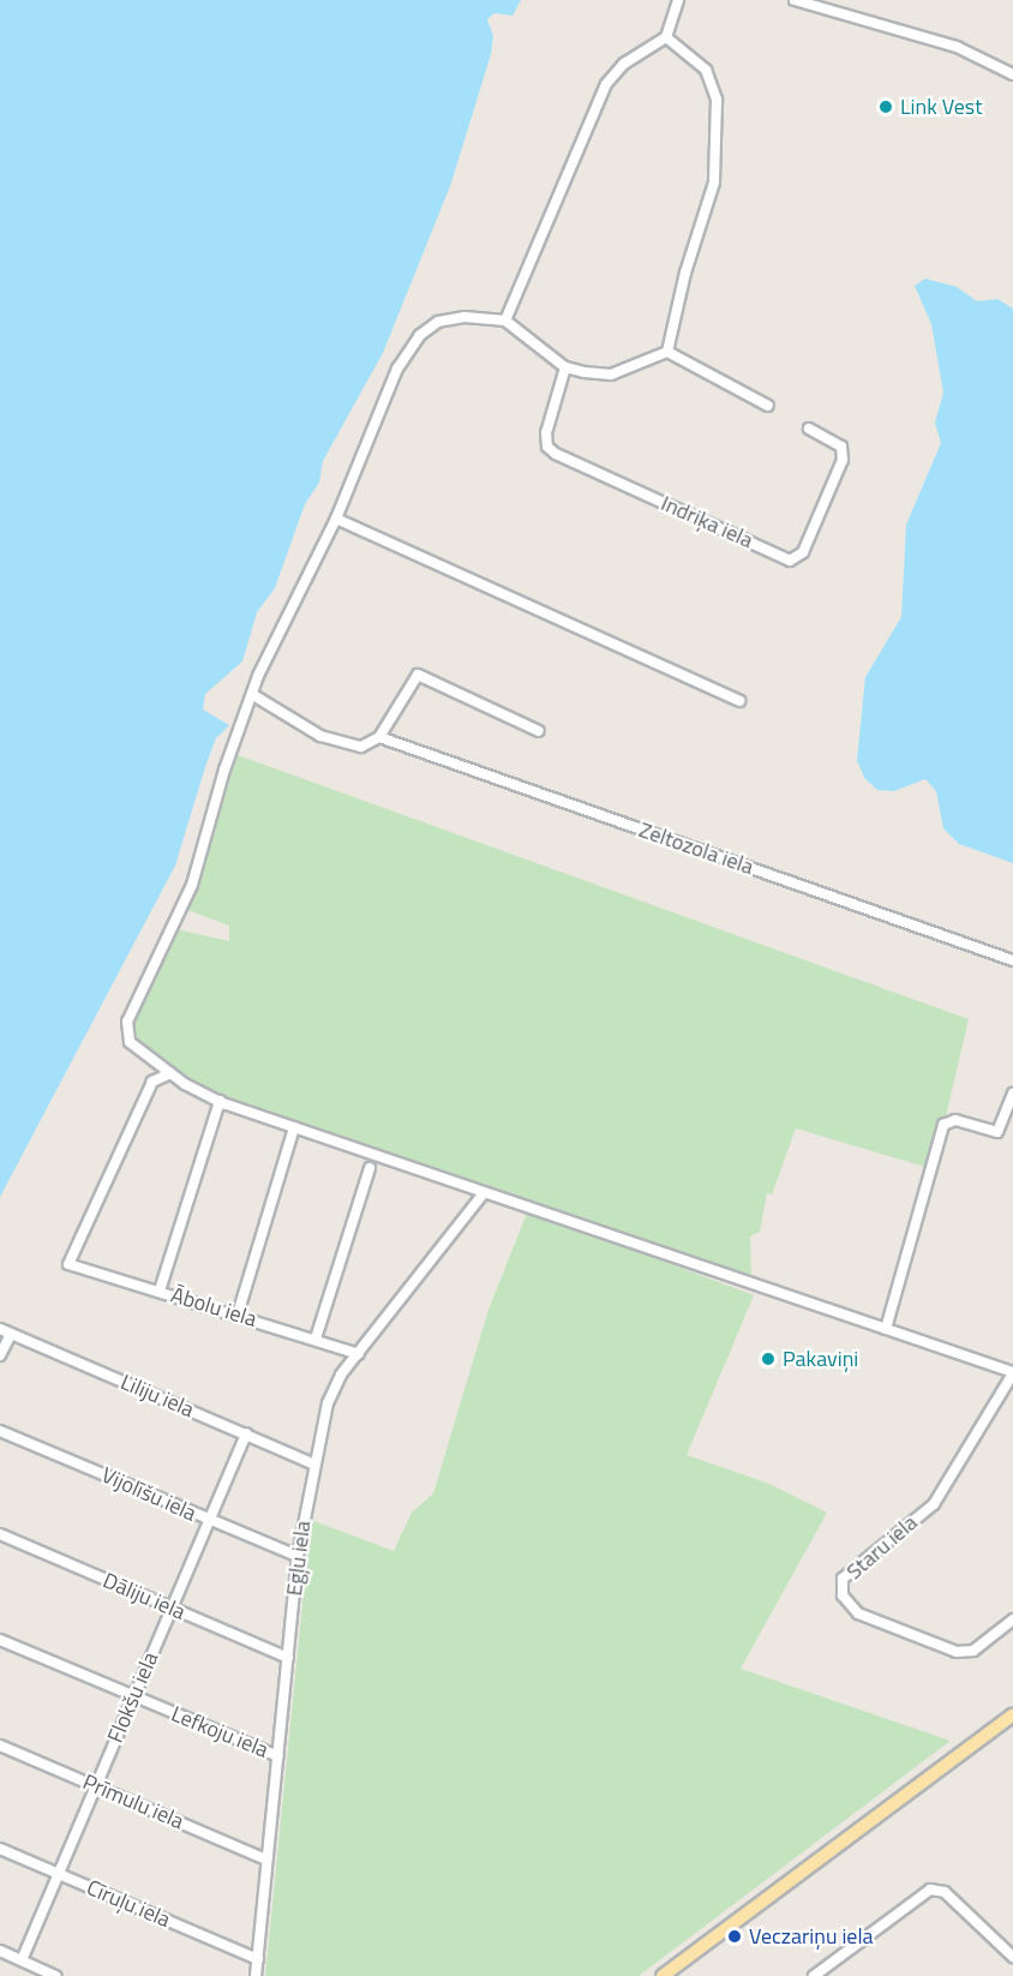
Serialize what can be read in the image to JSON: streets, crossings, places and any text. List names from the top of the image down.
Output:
{
  "streets": {
    "street": [
      "Indriķa iela",
      "Zeltozola iela",
      "Ābolu iela",
      "Liliju iela",
      "Vijolīšu iela",
      "Staru iela",
      "Egļu iela",
      "Dāliju iela",
      "Flokšu iela",
      "Lefkoju iela",
      "Prīmulu iela",
      "Cīruļu iela"
    ]
  },
  "crossings": [
    ["Ābolu iela", "Egļu iela"],
    ["Liliju iela", "Egļu iela"],
    ["Liliju iela", "Flokšu iela"],
    ["Vijolīšu iela", "Egļu iela"],
    ["Vijolīšu iela", "Flokšu iela"],
    ["Egļu iela", "Dāliju iela"],
    ["Egļu iela", "Lefkoju iela"],
    ["Egļu iela", "Prīmulu iela"],
    ["Egļu iela", "Cīruļu iela"],
    ["Dāliju iela", "Flokšu iela"],
    ["Flokšu iela", "Lefkoju iela"],
    ["Flokšu iela", "Prīmulu iela"],
    ["Flokšu iela", "Cīruļu iela"]
  ],
  "places": ["Link Vest", "Pakaviņi", "Veczariņu iela"]
}
